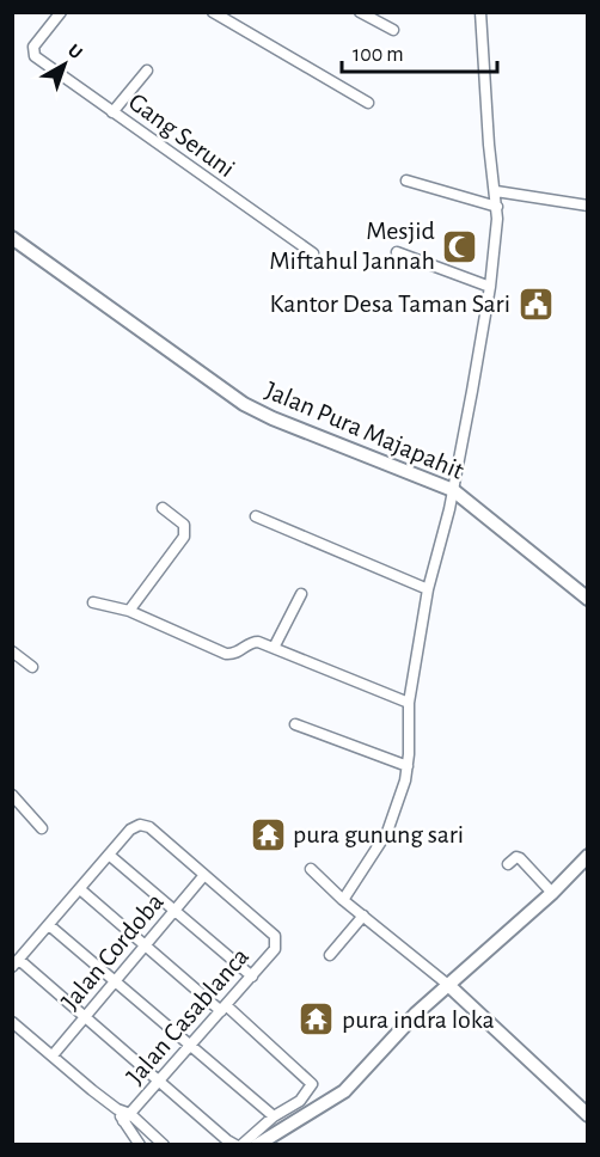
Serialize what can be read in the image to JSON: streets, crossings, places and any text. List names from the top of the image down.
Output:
{
  "streets": {
    "street": [
      "Gang Seruni",
      "Jalan Pura Majapahit",
      "Jalan Cordoba",
      "Jalan Casablanca"
    ]
  },
  "crossings": [
    ["Jalan Cordoba", "Jalan Casablanca"]
  ],
  "places": {
    "mosque": ["Mesjid Miftahul Jannah"],
    "public building": ["Kantor Desa Taman Sari"],
    "temple": ["pura gunung sari", "pura indra loka"]
  },
  "scale_bar": "100 m",
  "north": "top right"
}
